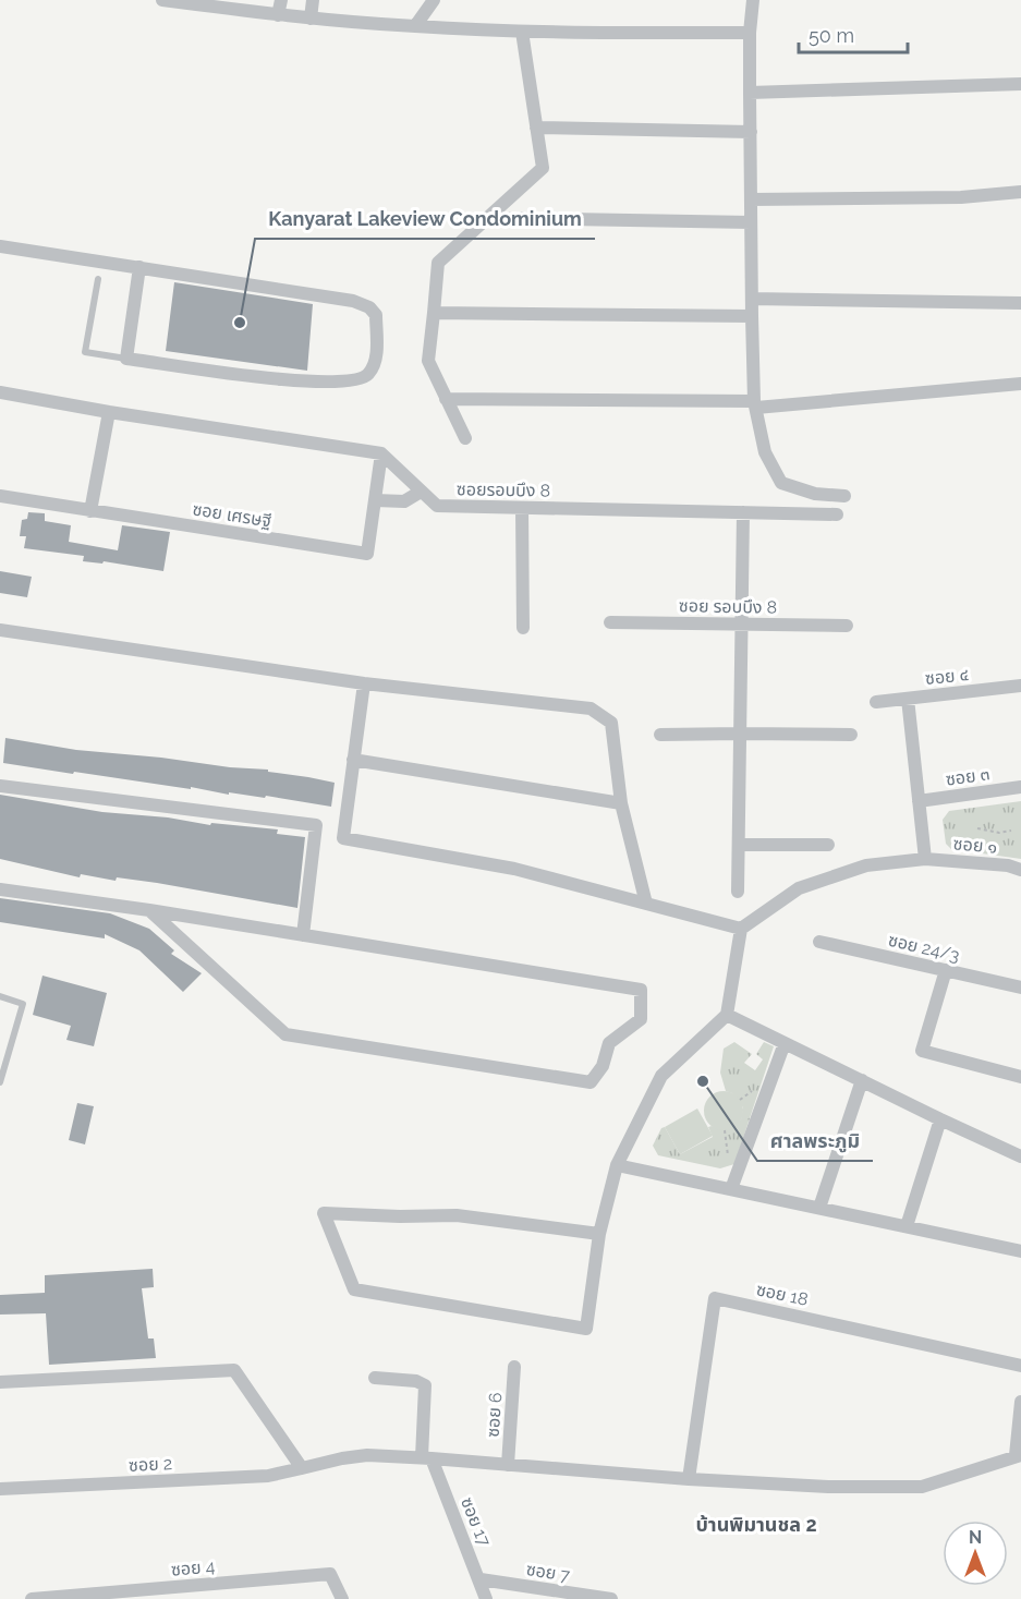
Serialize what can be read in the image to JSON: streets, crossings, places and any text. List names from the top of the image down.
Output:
{
  "streets": {
    "street": [
      "ซอยรอบบึง 8",
      "ซอย เศรษฐี",
      "ซอย รอบบึง 8",
      "ซอย ๔",
      "ซอย ๓",
      "ซอย ๑",
      "ซอย 24/3",
      "ซอย 18",
      "ซอย 6",
      "ซอย 2",
      "ซอย 17",
      "ซอย 4",
      "ซอย 7"
    ]
  },
  "crossings": [
    ["ซอย 18", "ซอย 2"],
    ["ซอย 6", "ซอย 2"],
    ["ซอย 2", "ซอย 17"],
    ["ซอย 17", "ซอย 7"]
  ],
  "districts": ["บ้านพิมานชล 2"],
  "places": ["Kanyarat Lakeview Condominium", "ศาลพระภูมิ"],
  "scale_bar": "50 m",
  "north": "top"
}
